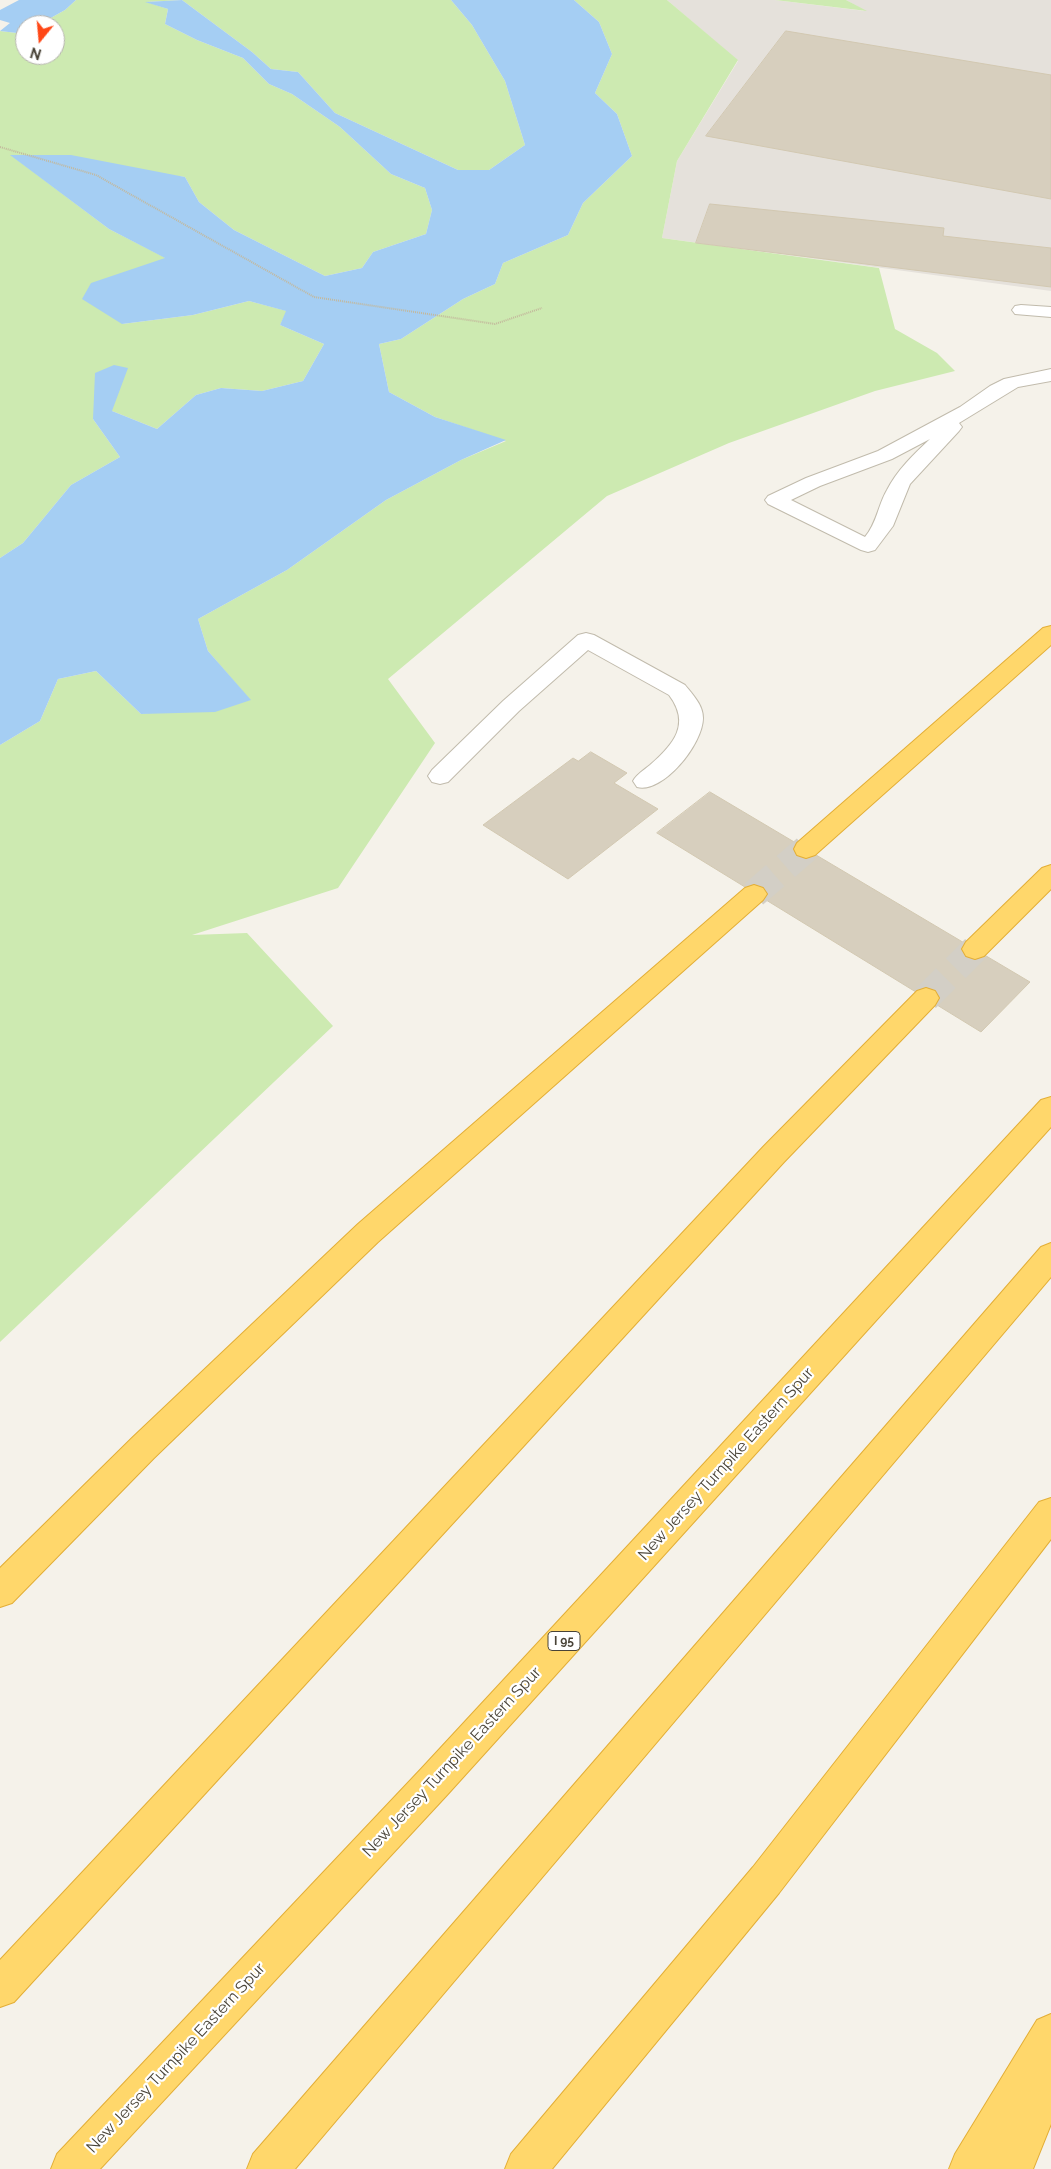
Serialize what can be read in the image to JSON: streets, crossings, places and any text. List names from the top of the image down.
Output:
{
  "streets": {
    "highway": ["New Jersey Turnpike Eastern Spur", "I 95"]
  },
  "north": "bottom"
}
